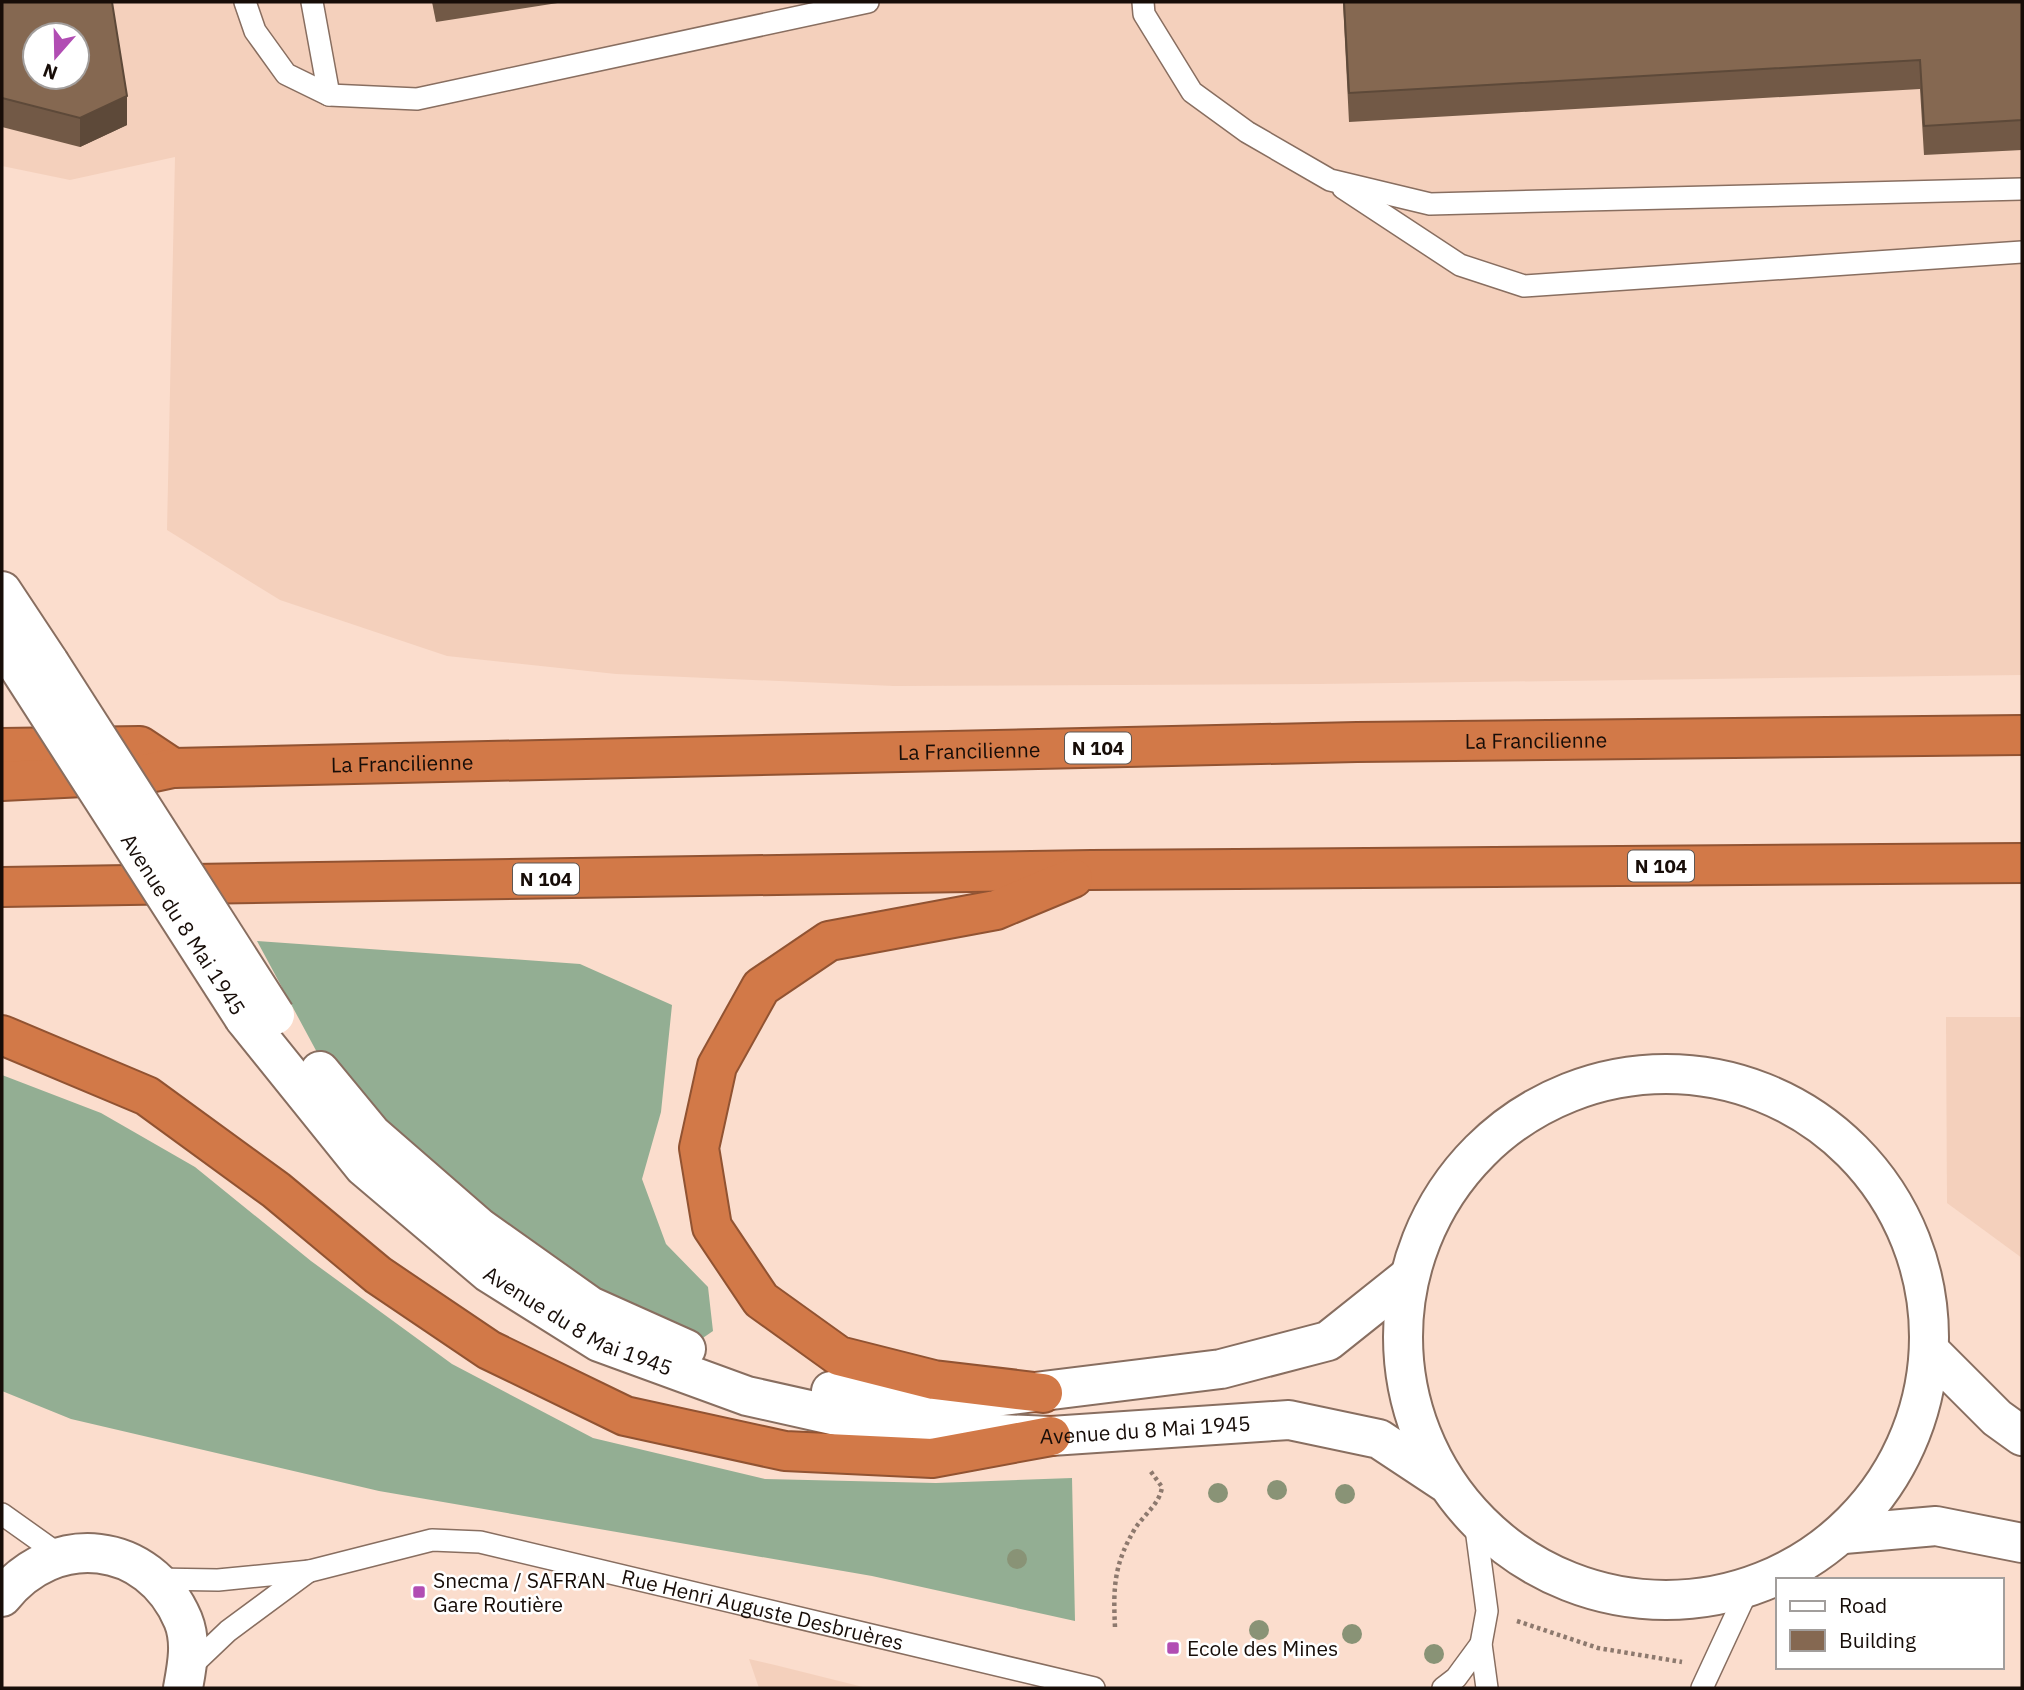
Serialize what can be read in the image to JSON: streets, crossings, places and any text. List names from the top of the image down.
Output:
{
  "streets": {
    "highway": ["La Francilienne", "N 104"],
    "main road": ["Avenue du 8 Mai 1945", "Rue Henri Auguste Desbruères"]
  },
  "places": {
    "transit": ["Snecma / SAFRAN Gare Routière", "Ecole des Mines"]
  },
  "legend": ["Road", "Building"],
  "north": "bottom"
}
